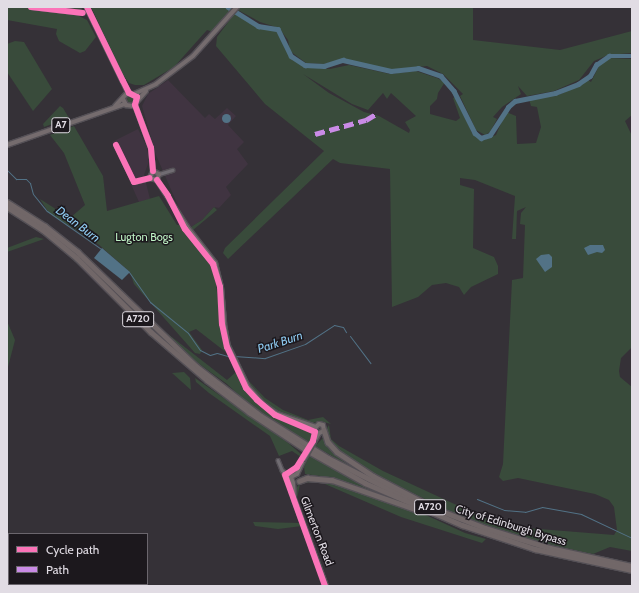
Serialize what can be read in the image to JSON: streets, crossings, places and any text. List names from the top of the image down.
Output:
{
  "streets": {
    "highway": ["A720", "City of Edinburgh Bypass"],
    "main road": ["A7", "Gilmerton Road"]
  },
  "water": ["Dean Burn", "Park Burn"],
  "parks": ["Lugton Bogs"],
  "legend": ["Cycle path", "Path"]
}
